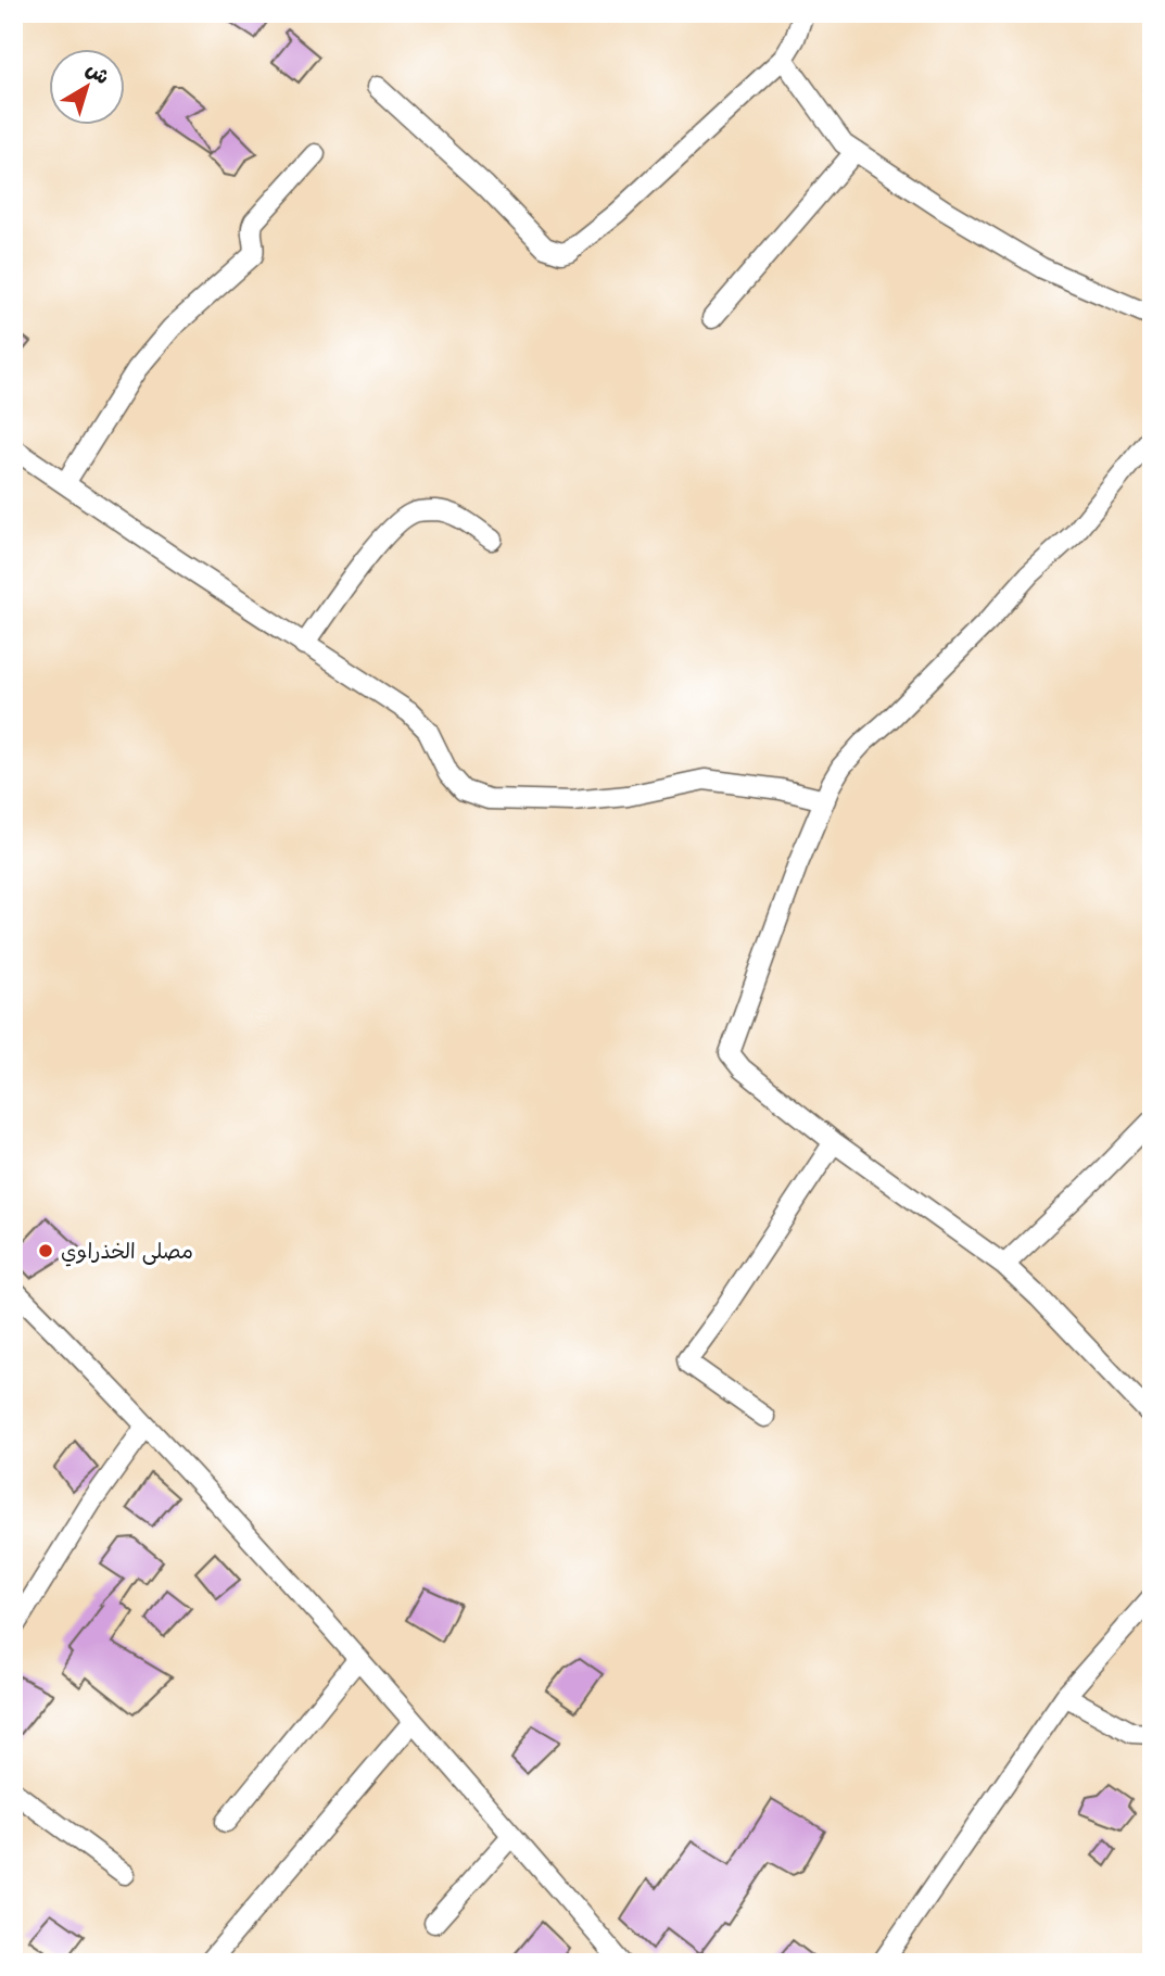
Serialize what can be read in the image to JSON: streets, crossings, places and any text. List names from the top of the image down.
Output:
{
  "places": ["مصلى الخذراوي"],
  "north": "top right"
}
